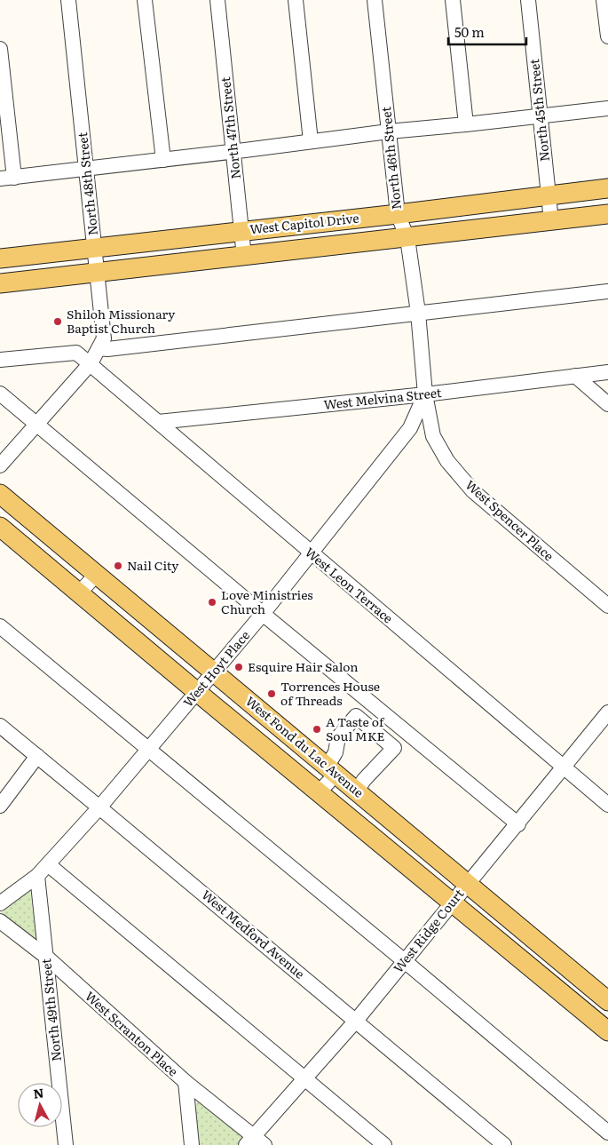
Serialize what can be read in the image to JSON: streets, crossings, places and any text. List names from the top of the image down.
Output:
{
  "streets": {
    "main road": ["West Capitol Drive", "West Fond du Lac Avenue"],
    "street": [
      "North 45th Street",
      "North 47th Street",
      "North 46th Street",
      "North 48th Street",
      "West Melvina Street",
      "West Spencer Place",
      "West Leon Terrace",
      "West Hoyt Place",
      "West Ridge Court",
      "West Medford Avenue",
      "North 49th Street",
      "West Scranton Place"
    ]
  },
  "crossings": [
    ["North 45th Street", "West Capitol Drive"],
    ["North 47th Street", "West Capitol Drive"],
    ["North 46th Street", "West Capitol Drive"],
    ["North 46th Street", "West Melvina Street"],
    ["North 46th Street", "West Spencer Place"],
    ["North 46th Street", "West Hoyt Place"],
    ["North 48th Street", "West Capitol Drive"],
    ["North 48th Street", "West Leon Terrace"],
    ["West Melvina Street", "West Spencer Place"],
    ["West Melvina Street", "West Leon Terrace"],
    ["West Melvina Street", "West Hoyt Place"],
    ["West Spencer Place", "West Hoyt Place"],
    ["West Leon Terrace", "West Hoyt Place"],
    ["West Leon Terrace", "West Ridge Court"],
    ["West Hoyt Place", "West Fond du Lac Avenue"],
    ["West Hoyt Place", "West Medford Avenue"],
    ["West Hoyt Place", "North 49th Street"],
    ["West Fond du Lac Avenue", "West Ridge Court"],
    ["West Ridge Court", "West Medford Avenue"],
    ["West Ridge Court", "West Scranton Place"],
    ["North 49th Street", "West Scranton Place"]
  ],
  "places": [
    "Shiloh Missionary Baptist Church",
    "Nail City",
    "Love Ministries Church",
    "Esquire Hair Salon",
    "Torrences House of Threads",
    "A Taste of Soul MKE"
  ],
  "scale_bar": "50 m",
  "north": "top"
}
